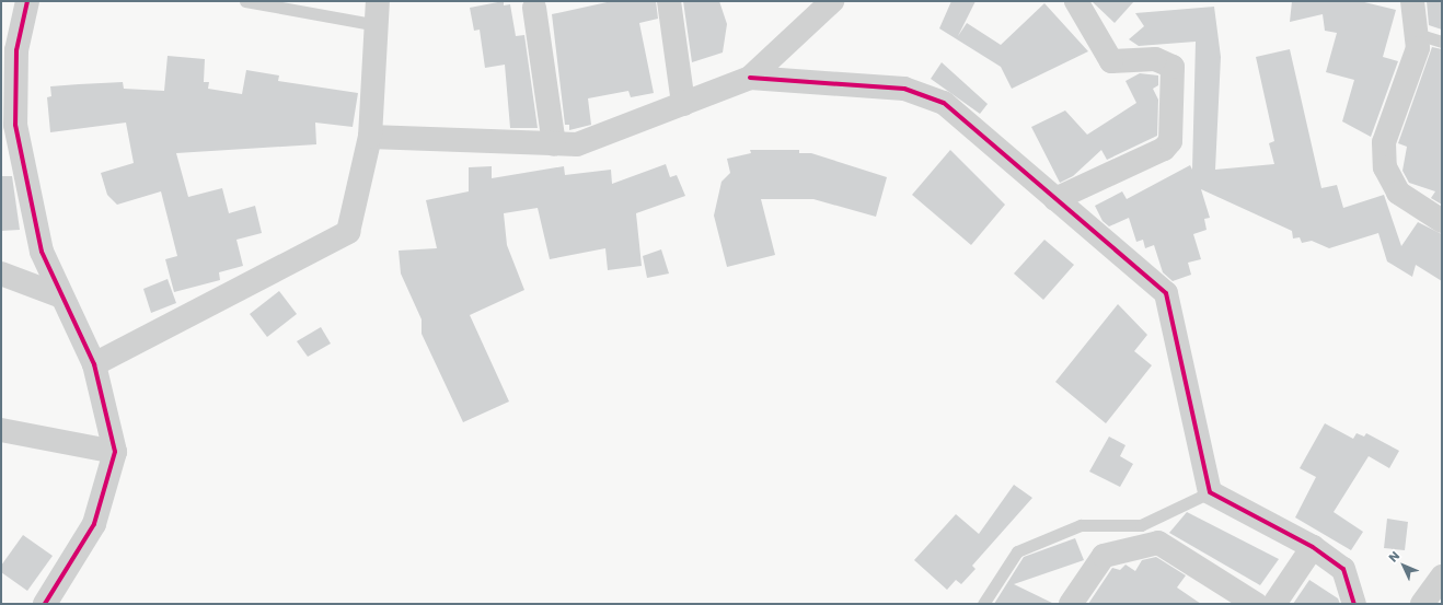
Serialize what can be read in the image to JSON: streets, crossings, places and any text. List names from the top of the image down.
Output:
{
  "north": "top left"
}
